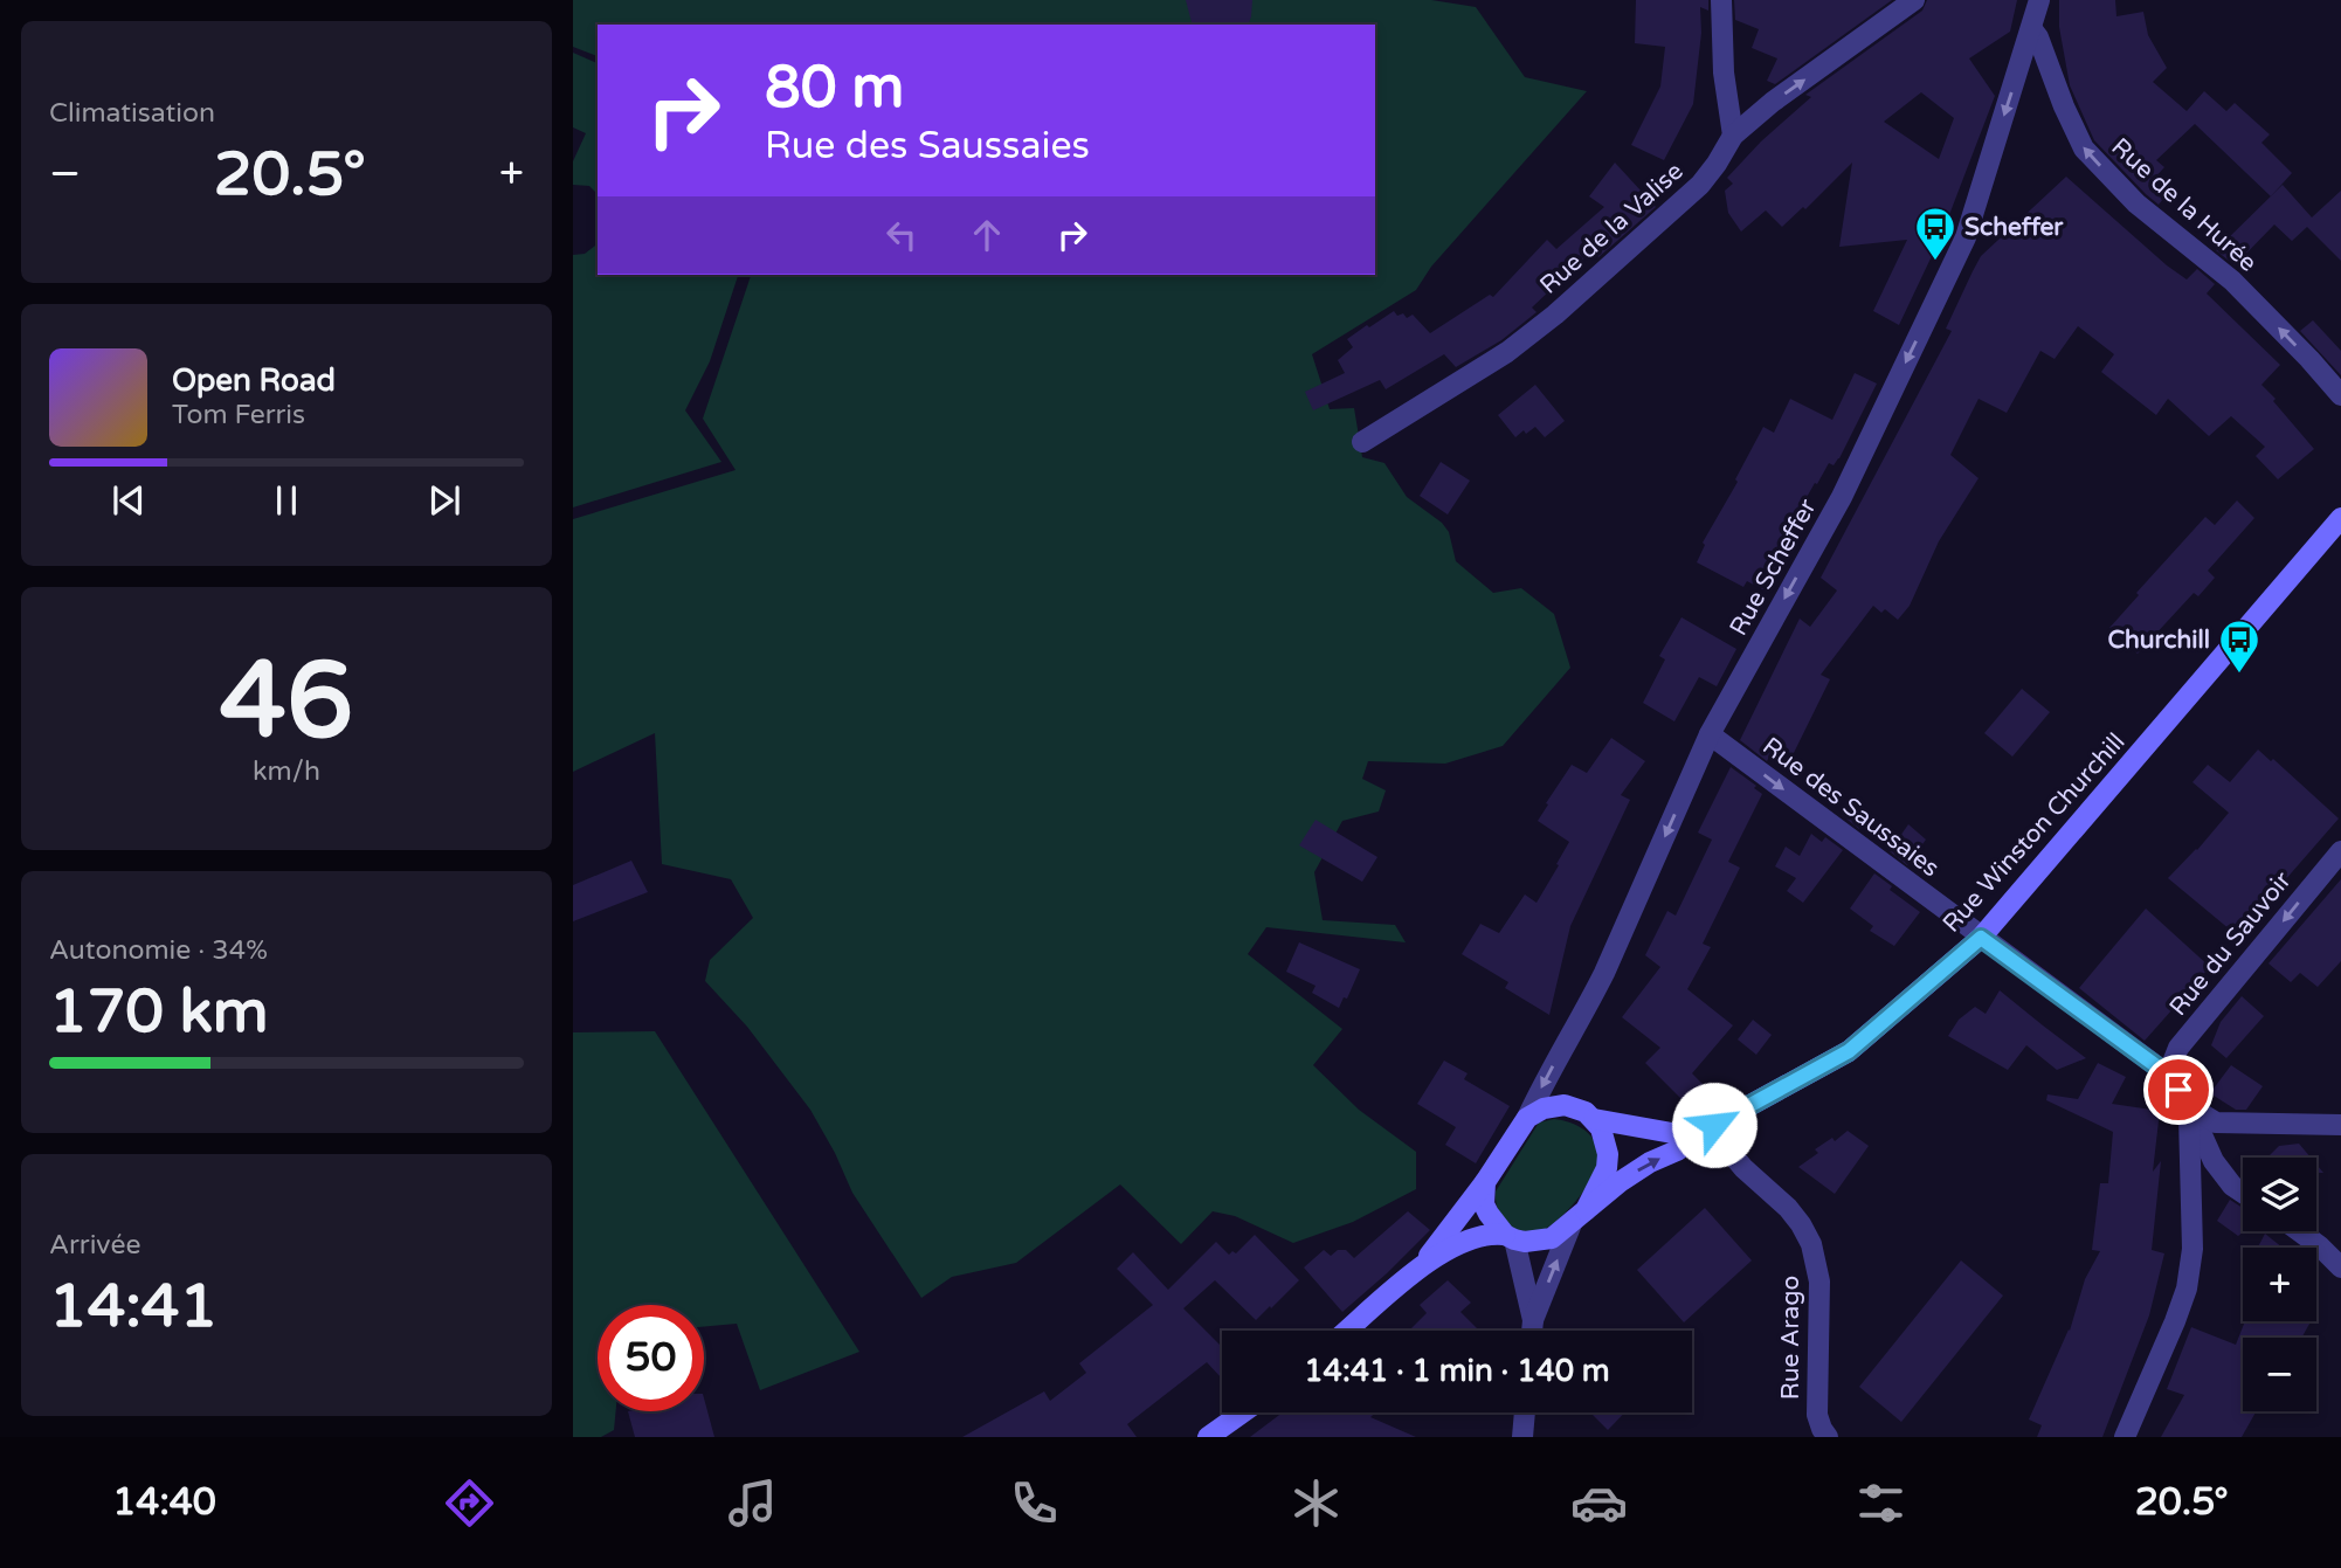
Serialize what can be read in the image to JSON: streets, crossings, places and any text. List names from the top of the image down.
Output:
{
  "streets": {
    "main road": ["Rue Winston Churchill"],
    "street": [
      "Rue de la Hurée",
      "Rue de la Valise",
      "Rue Scheffer",
      "Rue des Saussaies",
      "Rue du Sauvoir",
      "Rue Arago"
    ]
  },
  "crossings": [
    ["Rue de la Hurée", "Rue Scheffer"],
    ["Rue Scheffer", "Rue des Saussaies"],
    ["Rue Scheffer", "Rue Winston Churchill"],
    ["Rue des Saussaies", "Rue Winston Churchill"],
    ["Rue des Saussaies", "Rue du Sauvoir"],
    ["Rue Winston Churchill", "Rue Arago"]
  ],
  "one_way": [
    "Rue de la Hurée",
    "Rue Scheffer",
    "Rue des Saussaies",
    "Rue du Sauvoir"
  ],
  "places": {
    "bus stop": ["Scheffer", "Churchill"]
  },
  "page": {
    "tile": [
      "Climatisation",
      ["46", "km/h"],
      ["Autonomie · 34%", "170 km"],
      ["Arrivée", "14:41"]
    ],
    "turn": ["80 m", "Rue des Saussaies"],
    "heat": ["−", "20.5°", "+"],
    "song": ["Open Road", "Tom Ferris"],
    "map_buttons": ["+", "−"],
    "limit": "50",
    "trip": "14:41 · 1 min · 140 m",
    "tabs": ["14:40", "20.5°"]
  }
}
